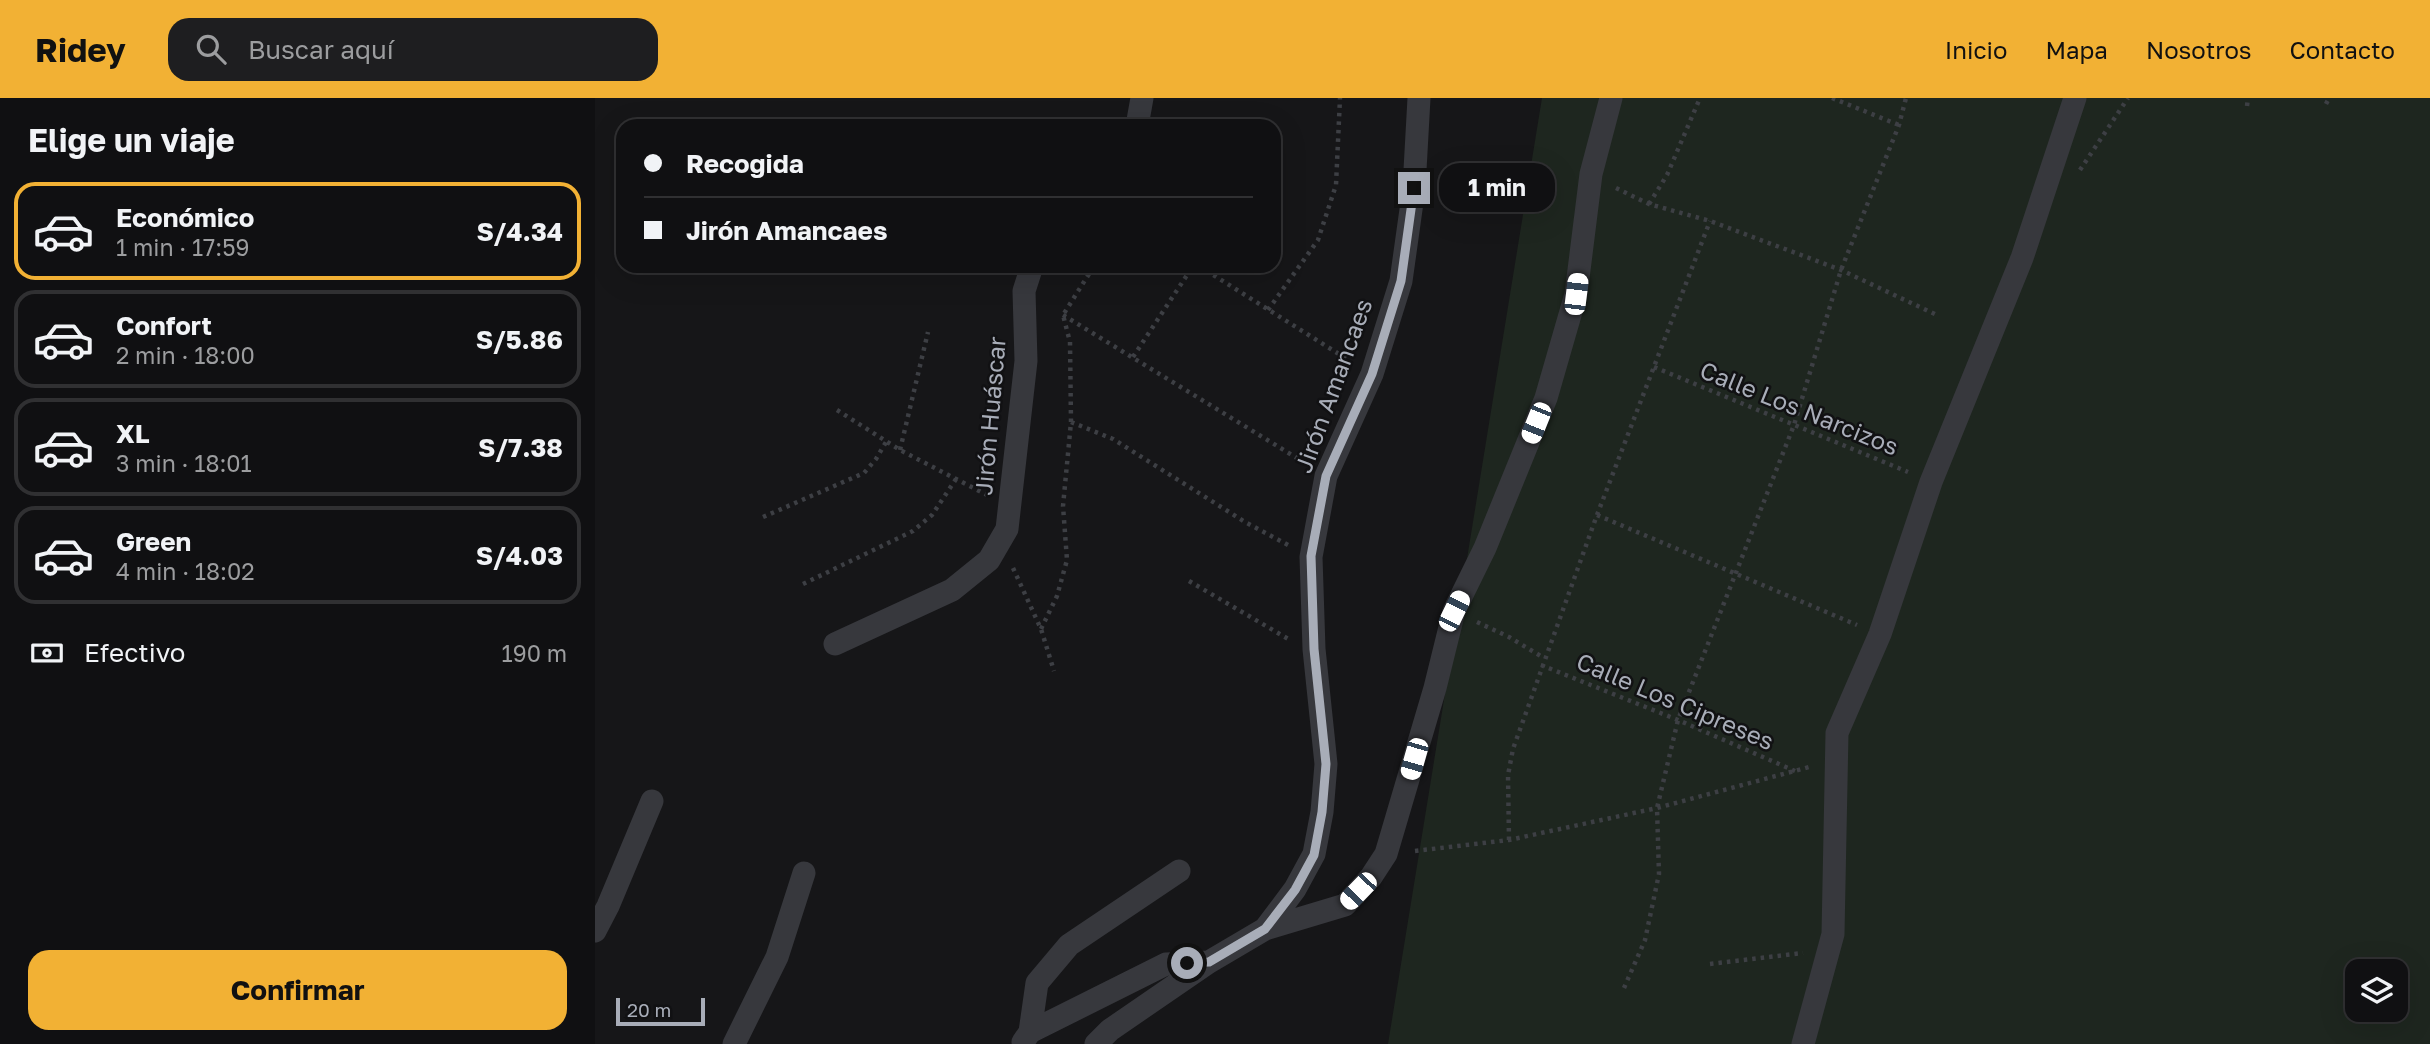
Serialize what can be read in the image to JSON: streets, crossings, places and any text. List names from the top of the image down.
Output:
{
  "streets": {
    "street": ["Jirón Amancaes", "Jirón Huáscar"],
    "path": ["Calle Los Narcizos", "Calle Los Cipreses"]
  },
  "scale_bar": "20 m",
  "page": {
    "header": "Ridey",
    "search": "Buscar aquí",
    "nav": [
      "Inicio",
      "Mapa",
      "Nosotros",
      "Contacto"
    ],
    "heading": "Elige un viaje",
    "banner": ["Recogida", "Jirón Amancaes"],
    "bubble": "1 min",
    "list": [
      {
        "name": "Económico",
        "note": "1 min · 17:59",
        "value": "S/4.34"
      },
      {
        "name": "Confort",
        "note": "2 min · 18:00",
        "value": "S/5.86"
      },
      {
        "name": "XL",
        "note": "3 min · 18:01",
        "value": "S/7.38"
      },
      {
        "name": "Green",
        "note": "4 min · 18:02",
        "value": "S/4.03"
      }
    ],
    "pay": ["Efectivo", "190 m"],
    "buttons": "Confirmar",
    "scale": "20 m"
  }
}
